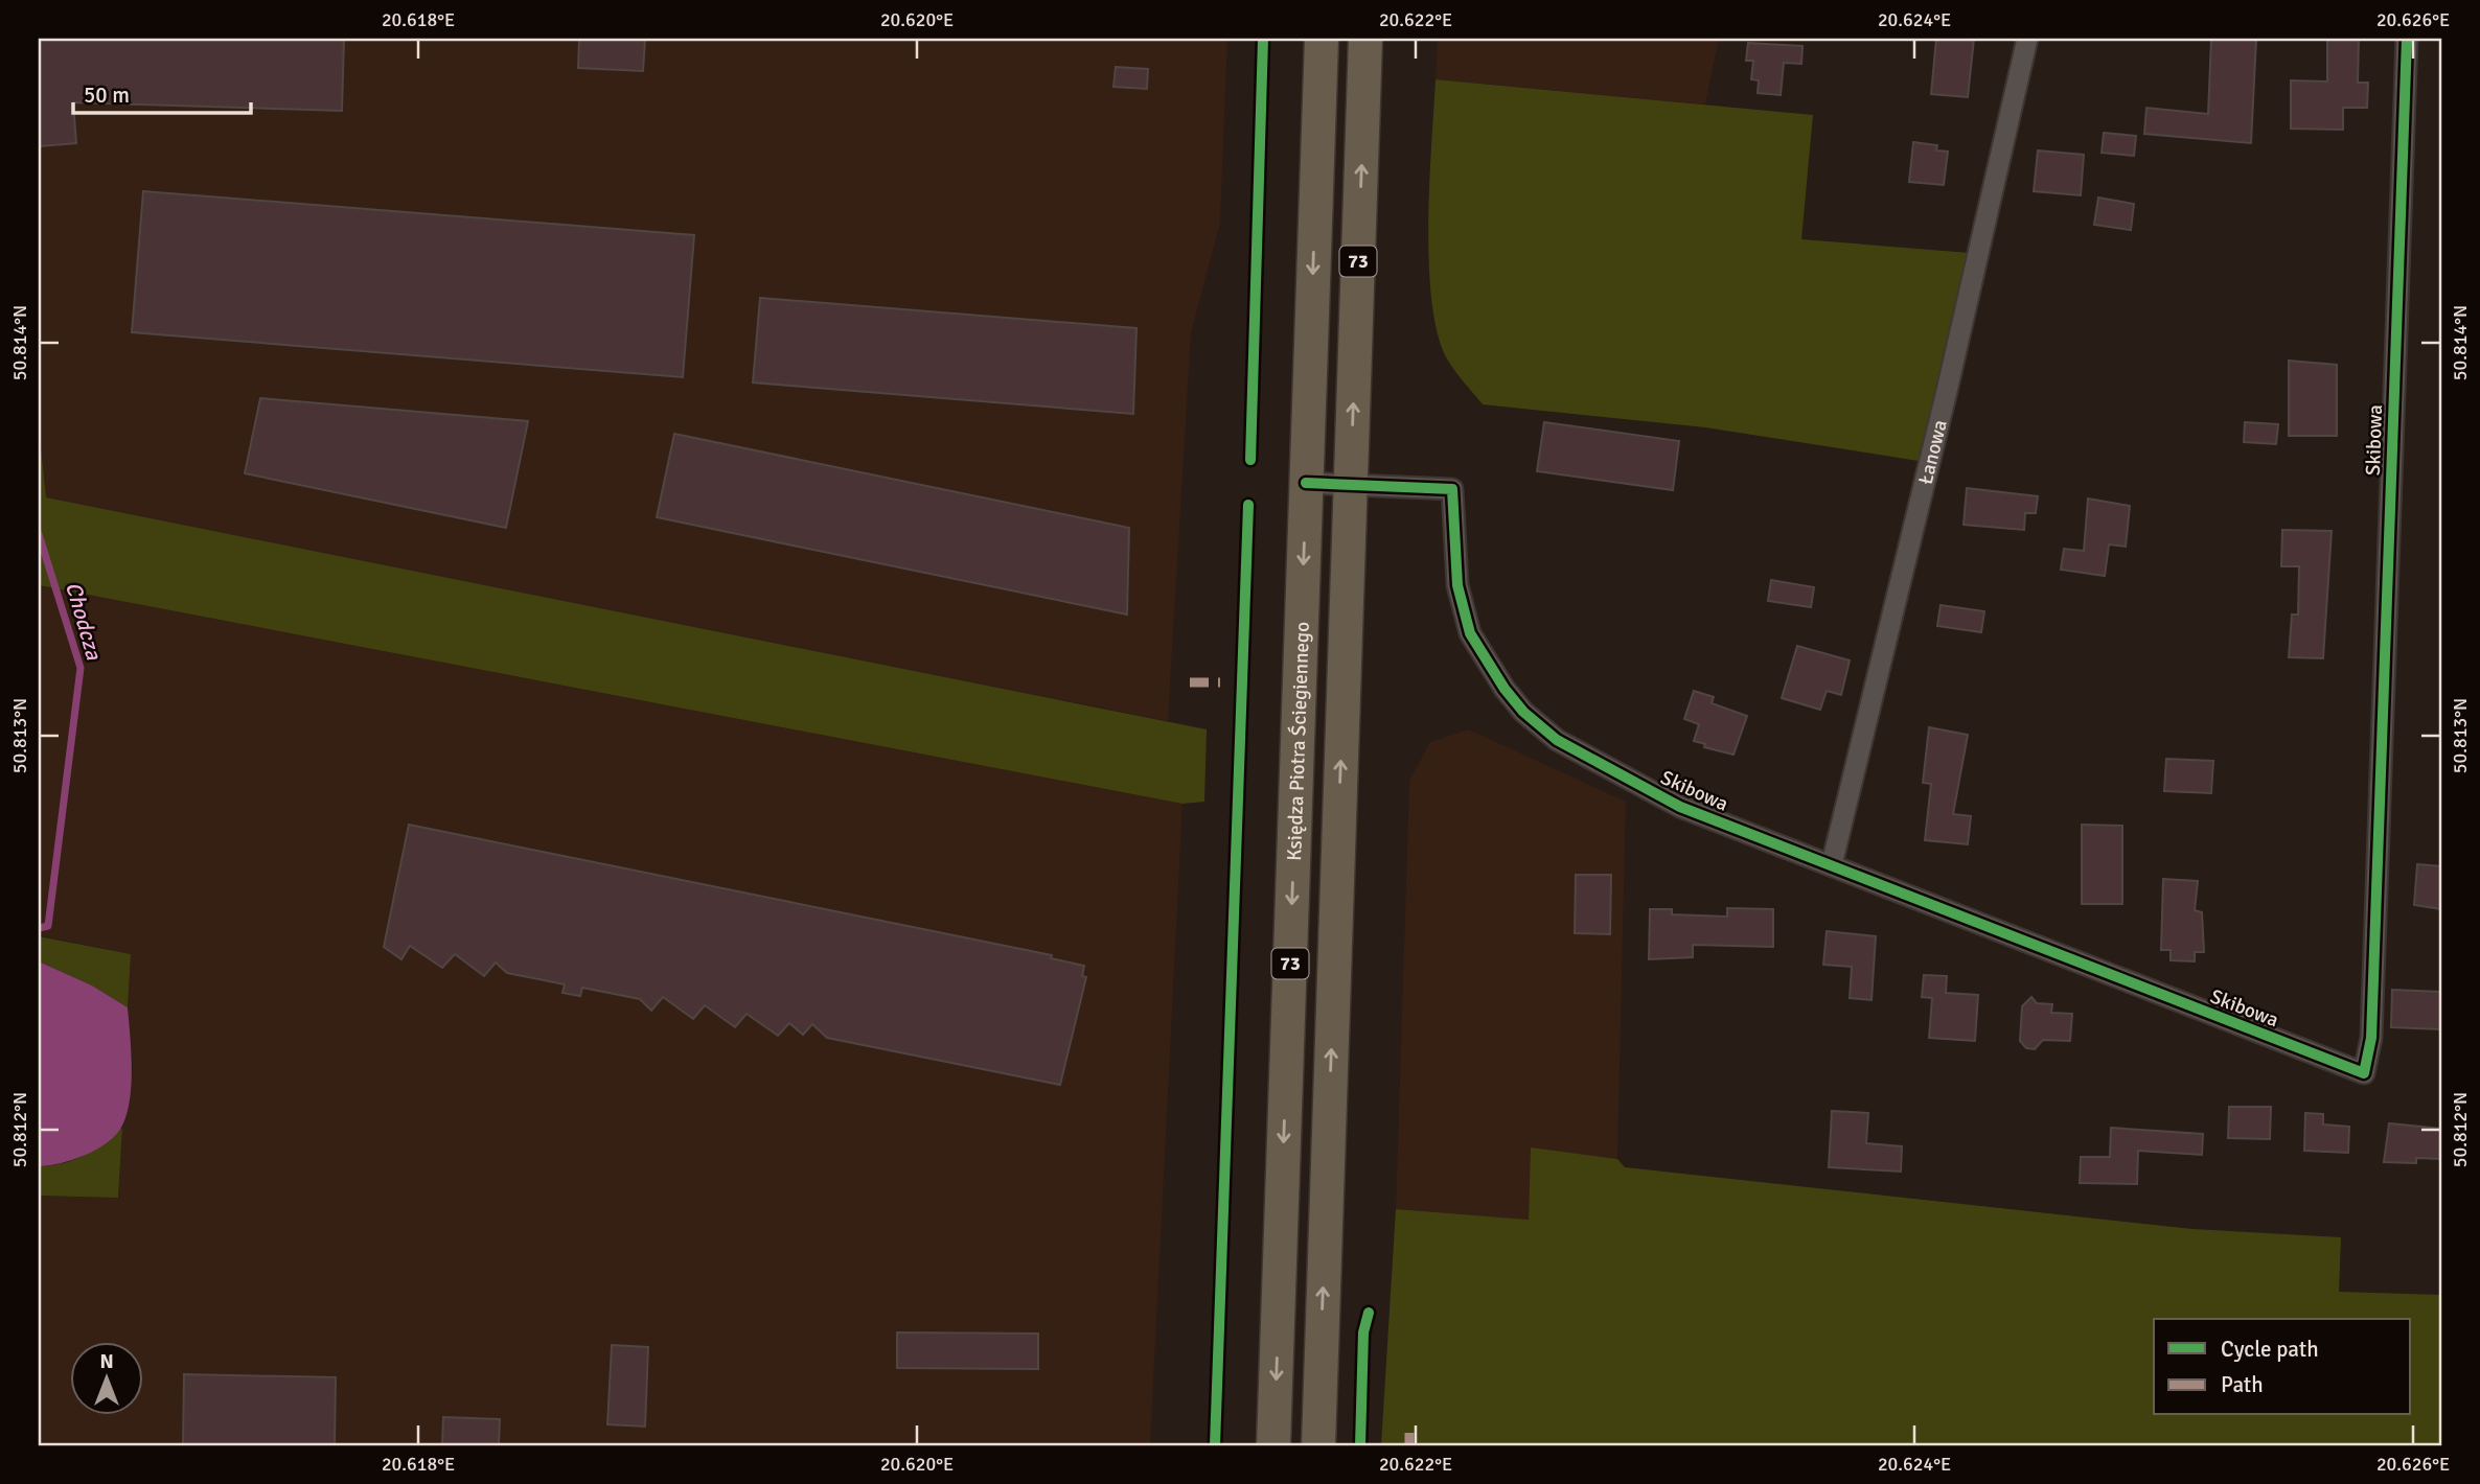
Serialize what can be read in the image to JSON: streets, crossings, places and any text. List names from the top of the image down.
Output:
{
  "streets": {
    "main road": ["73", "Księdza Piotra Ściegiennego"],
    "street": ["Skibowa", "Łanowa"]
  },
  "crossings": [
    ["73", "Skibowa"],
    ["Skibowa", "Łanowa"],
    ["Skibowa", "Księdza Piotra Ściegiennego"]
  ],
  "water": ["Chodcza"],
  "legend": ["Cycle path", "Path"],
  "scale_bar": "50 m",
  "north": "top",
  "coordinates": [
    "20.618°E",
    "20.620°E",
    "20.622°E",
    "20.624°E",
    "20.626°E",
    "50.814°N",
    "50.813°N",
    "50.812°N"
  ]
}
